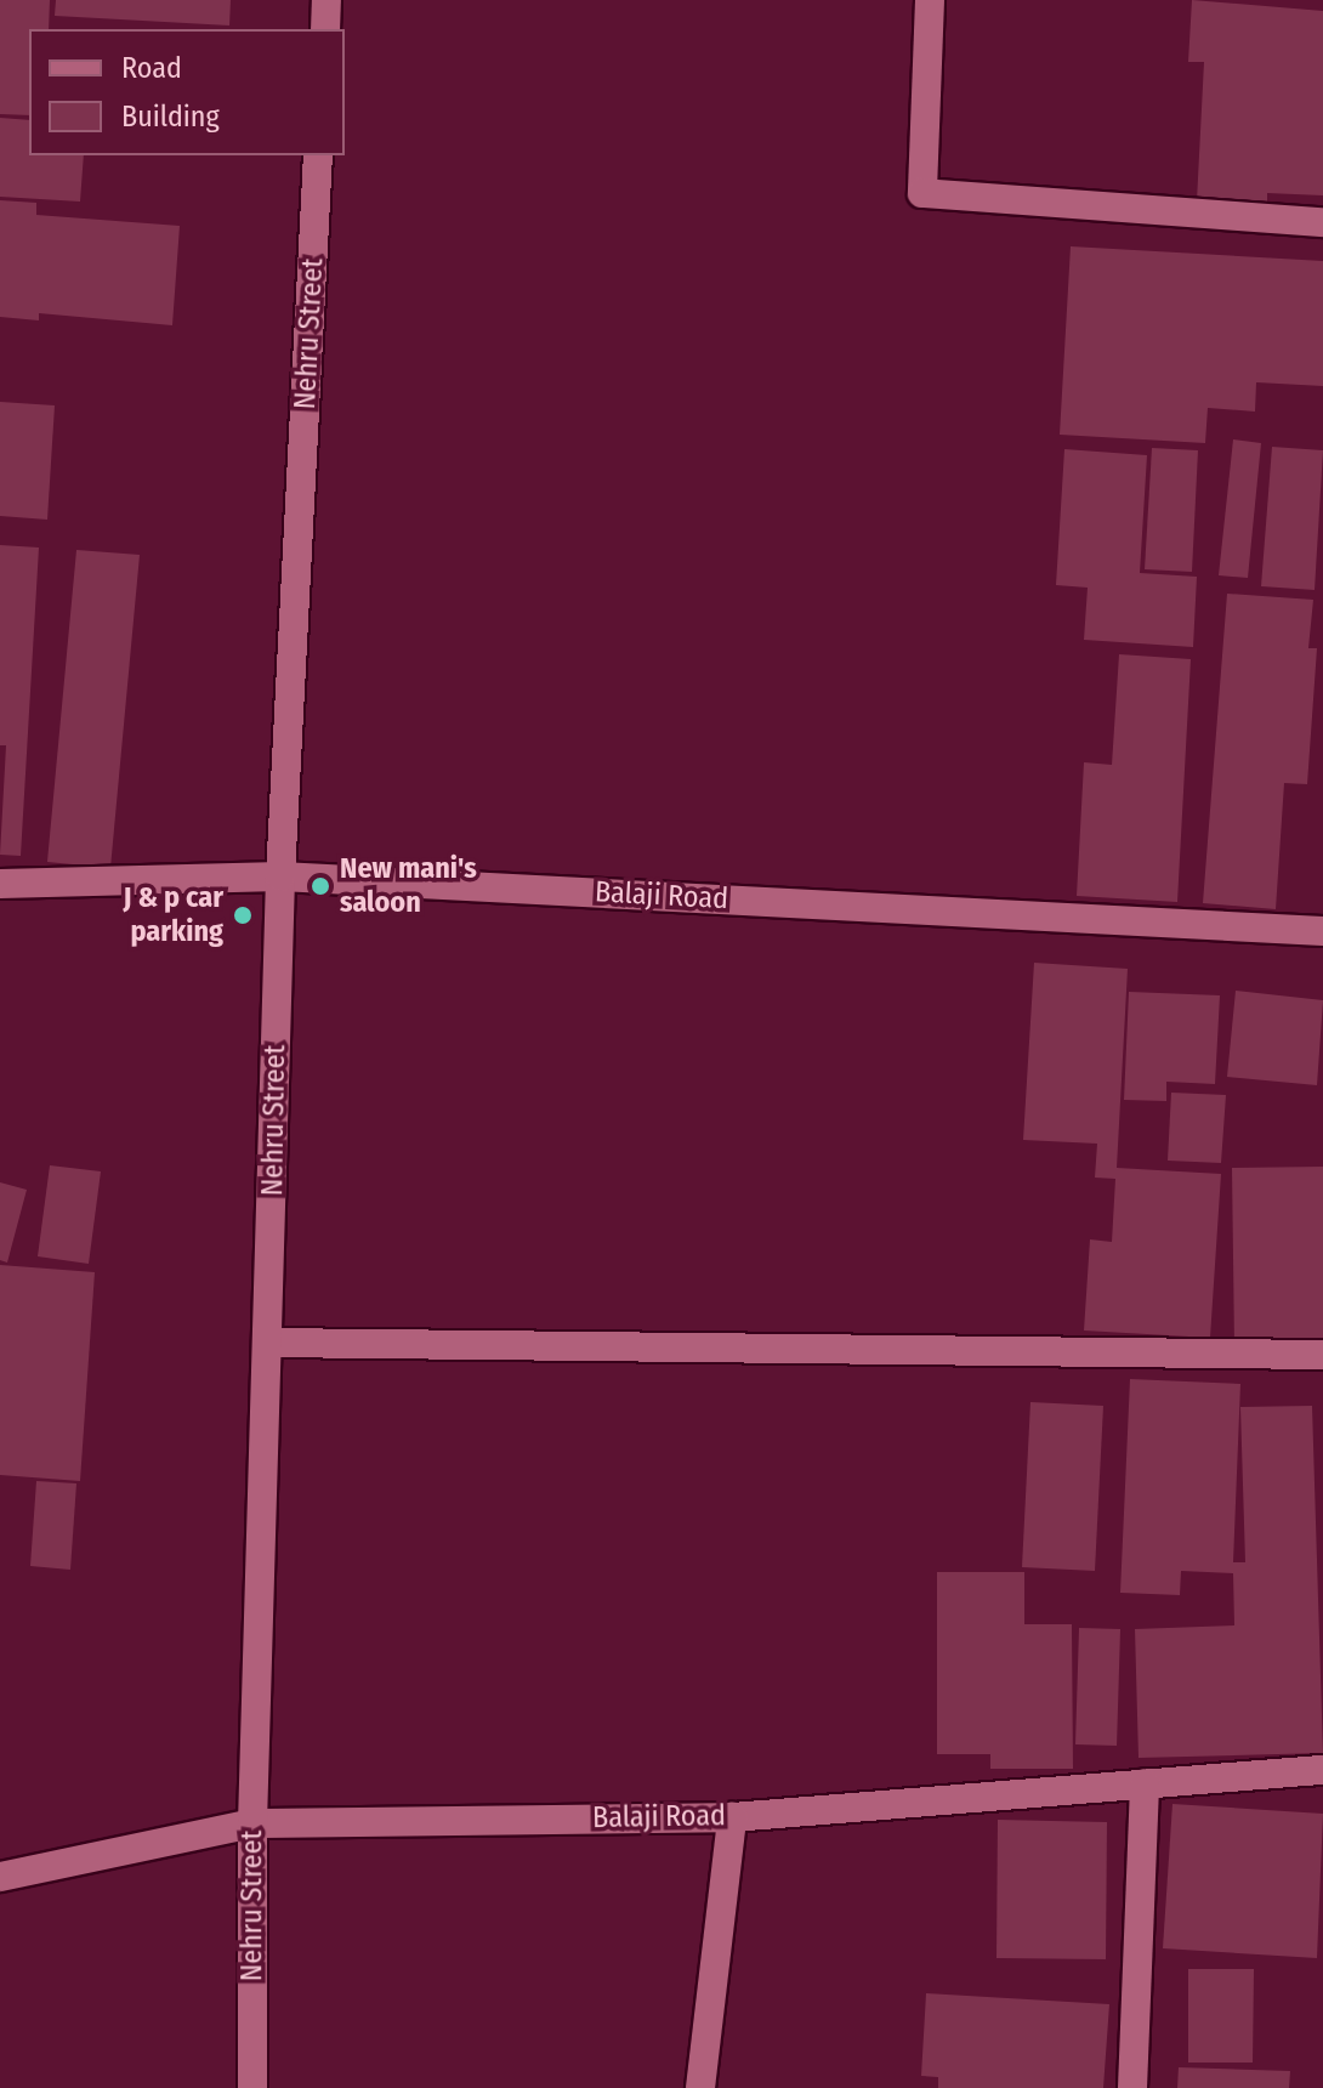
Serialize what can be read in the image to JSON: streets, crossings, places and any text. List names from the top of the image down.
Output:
{
  "streets": {
    "street": ["Nehru Street", "Balaji Road"]
  },
  "crossings": [
    ["Nehru Street", "Balaji Road"]
  ],
  "places": ["New mani's saloon", "J & p car parking"],
  "legend": ["Road", "Building"]
}
